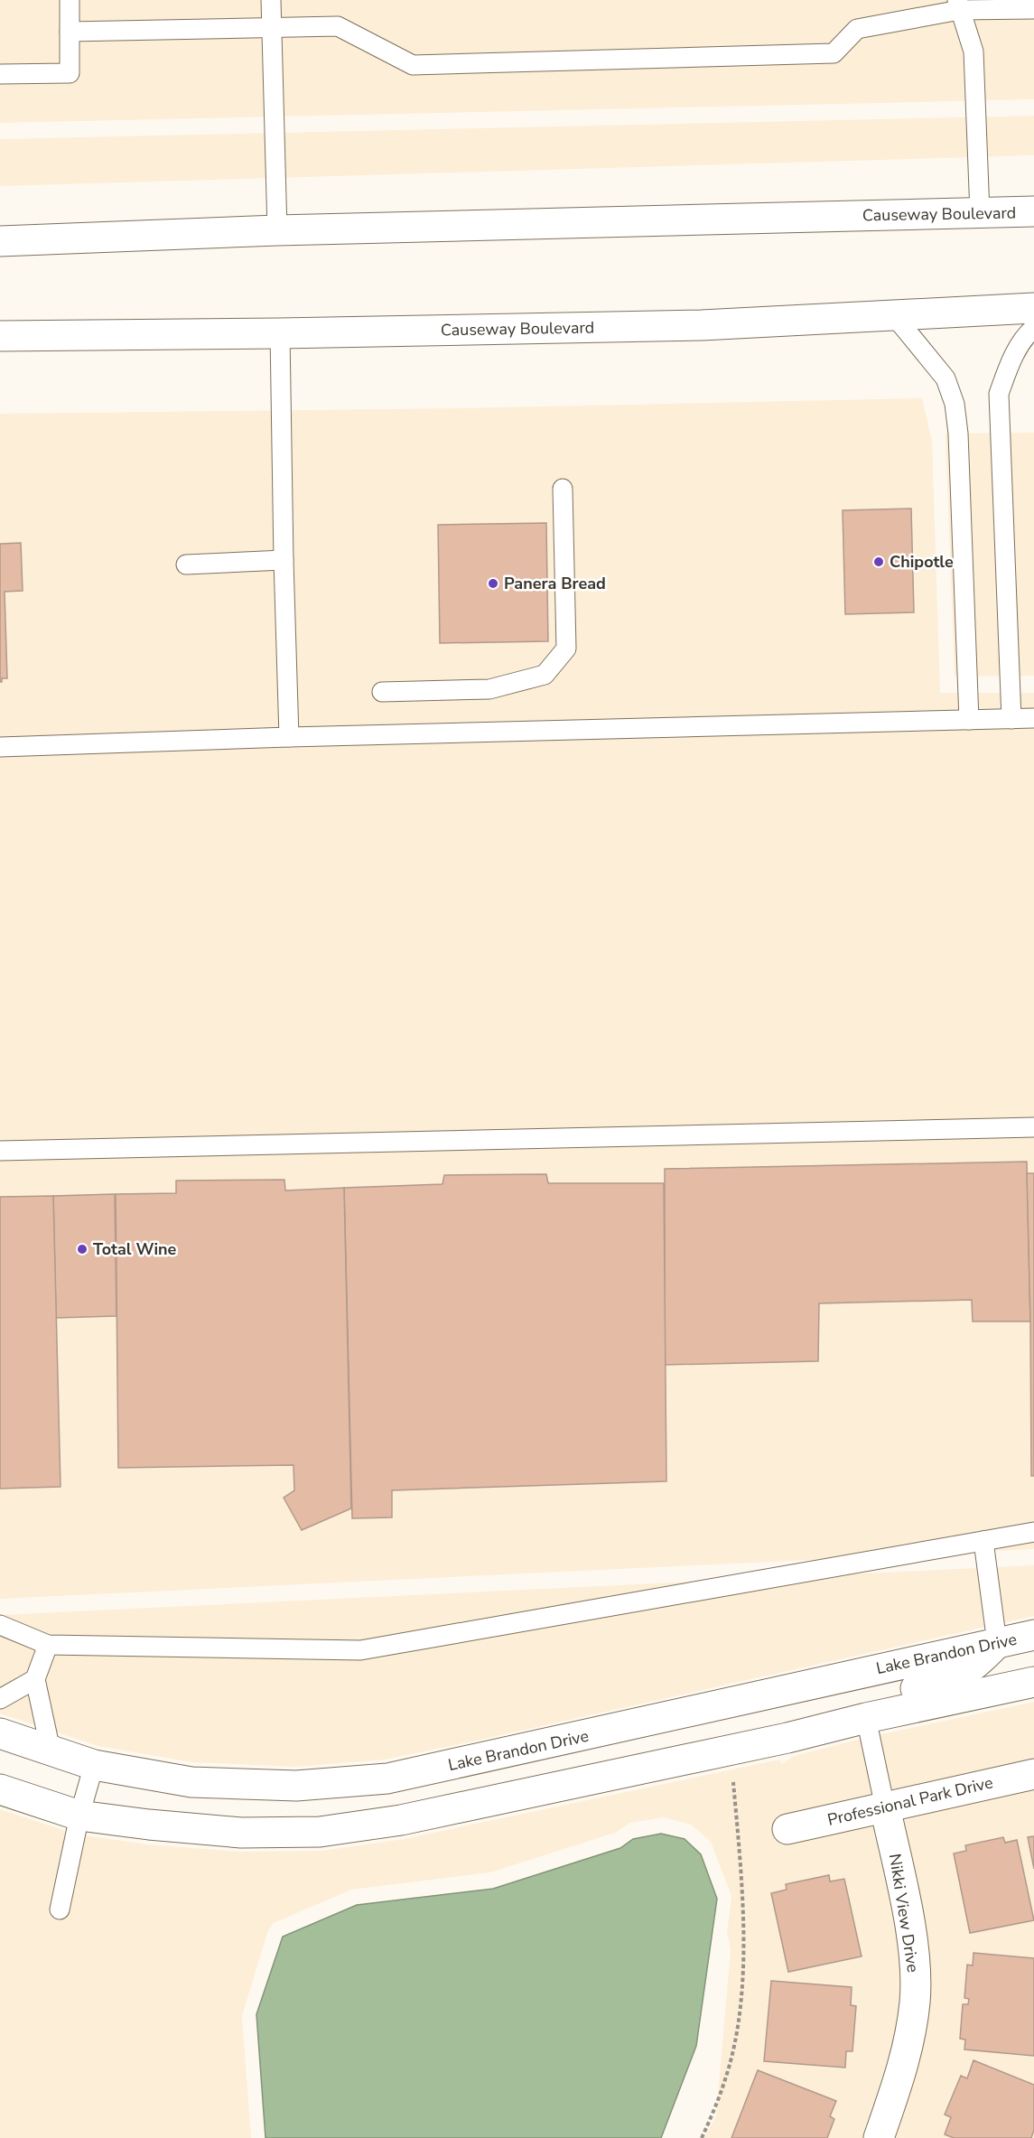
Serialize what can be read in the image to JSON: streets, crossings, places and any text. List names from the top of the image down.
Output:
{
  "streets": {
    "street": [
      "Causeway Boulevard",
      "Lake Brandon Drive",
      "Professional Park Drive",
      "Nikki View Drive"
    ]
  },
  "crossings": [
    ["Professional Park Drive", "Nikki View Drive"]
  ],
  "places": ["Chipotle", "Panera Bread", "Total Wine"]
}
